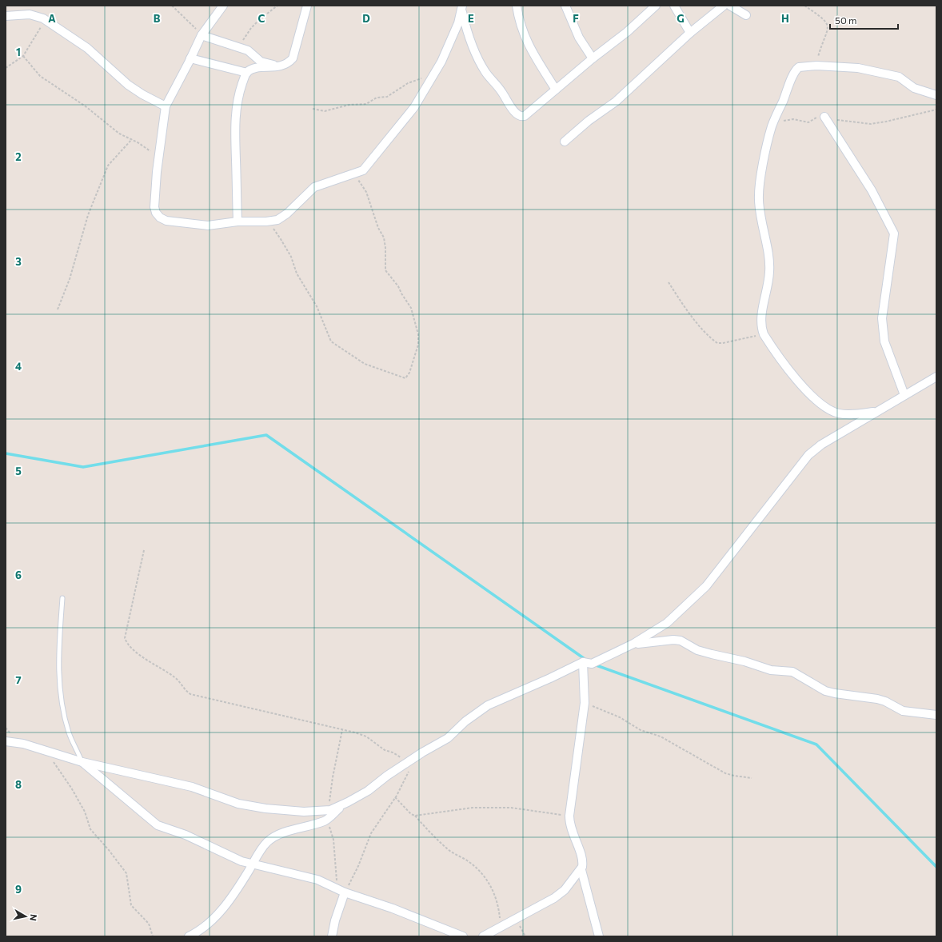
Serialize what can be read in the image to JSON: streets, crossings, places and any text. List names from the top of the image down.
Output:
{
  "scale_bar": "50 m",
  "north": "right",
  "grid": {
    "columns": [
      "A",
      "B",
      "C",
      "D",
      "E",
      "F",
      "G",
      "H"
    ],
    "rows": [
      "1",
      "2",
      "3",
      "4",
      "5",
      "6",
      "7",
      "8",
      "9"
    ]
  }
}
